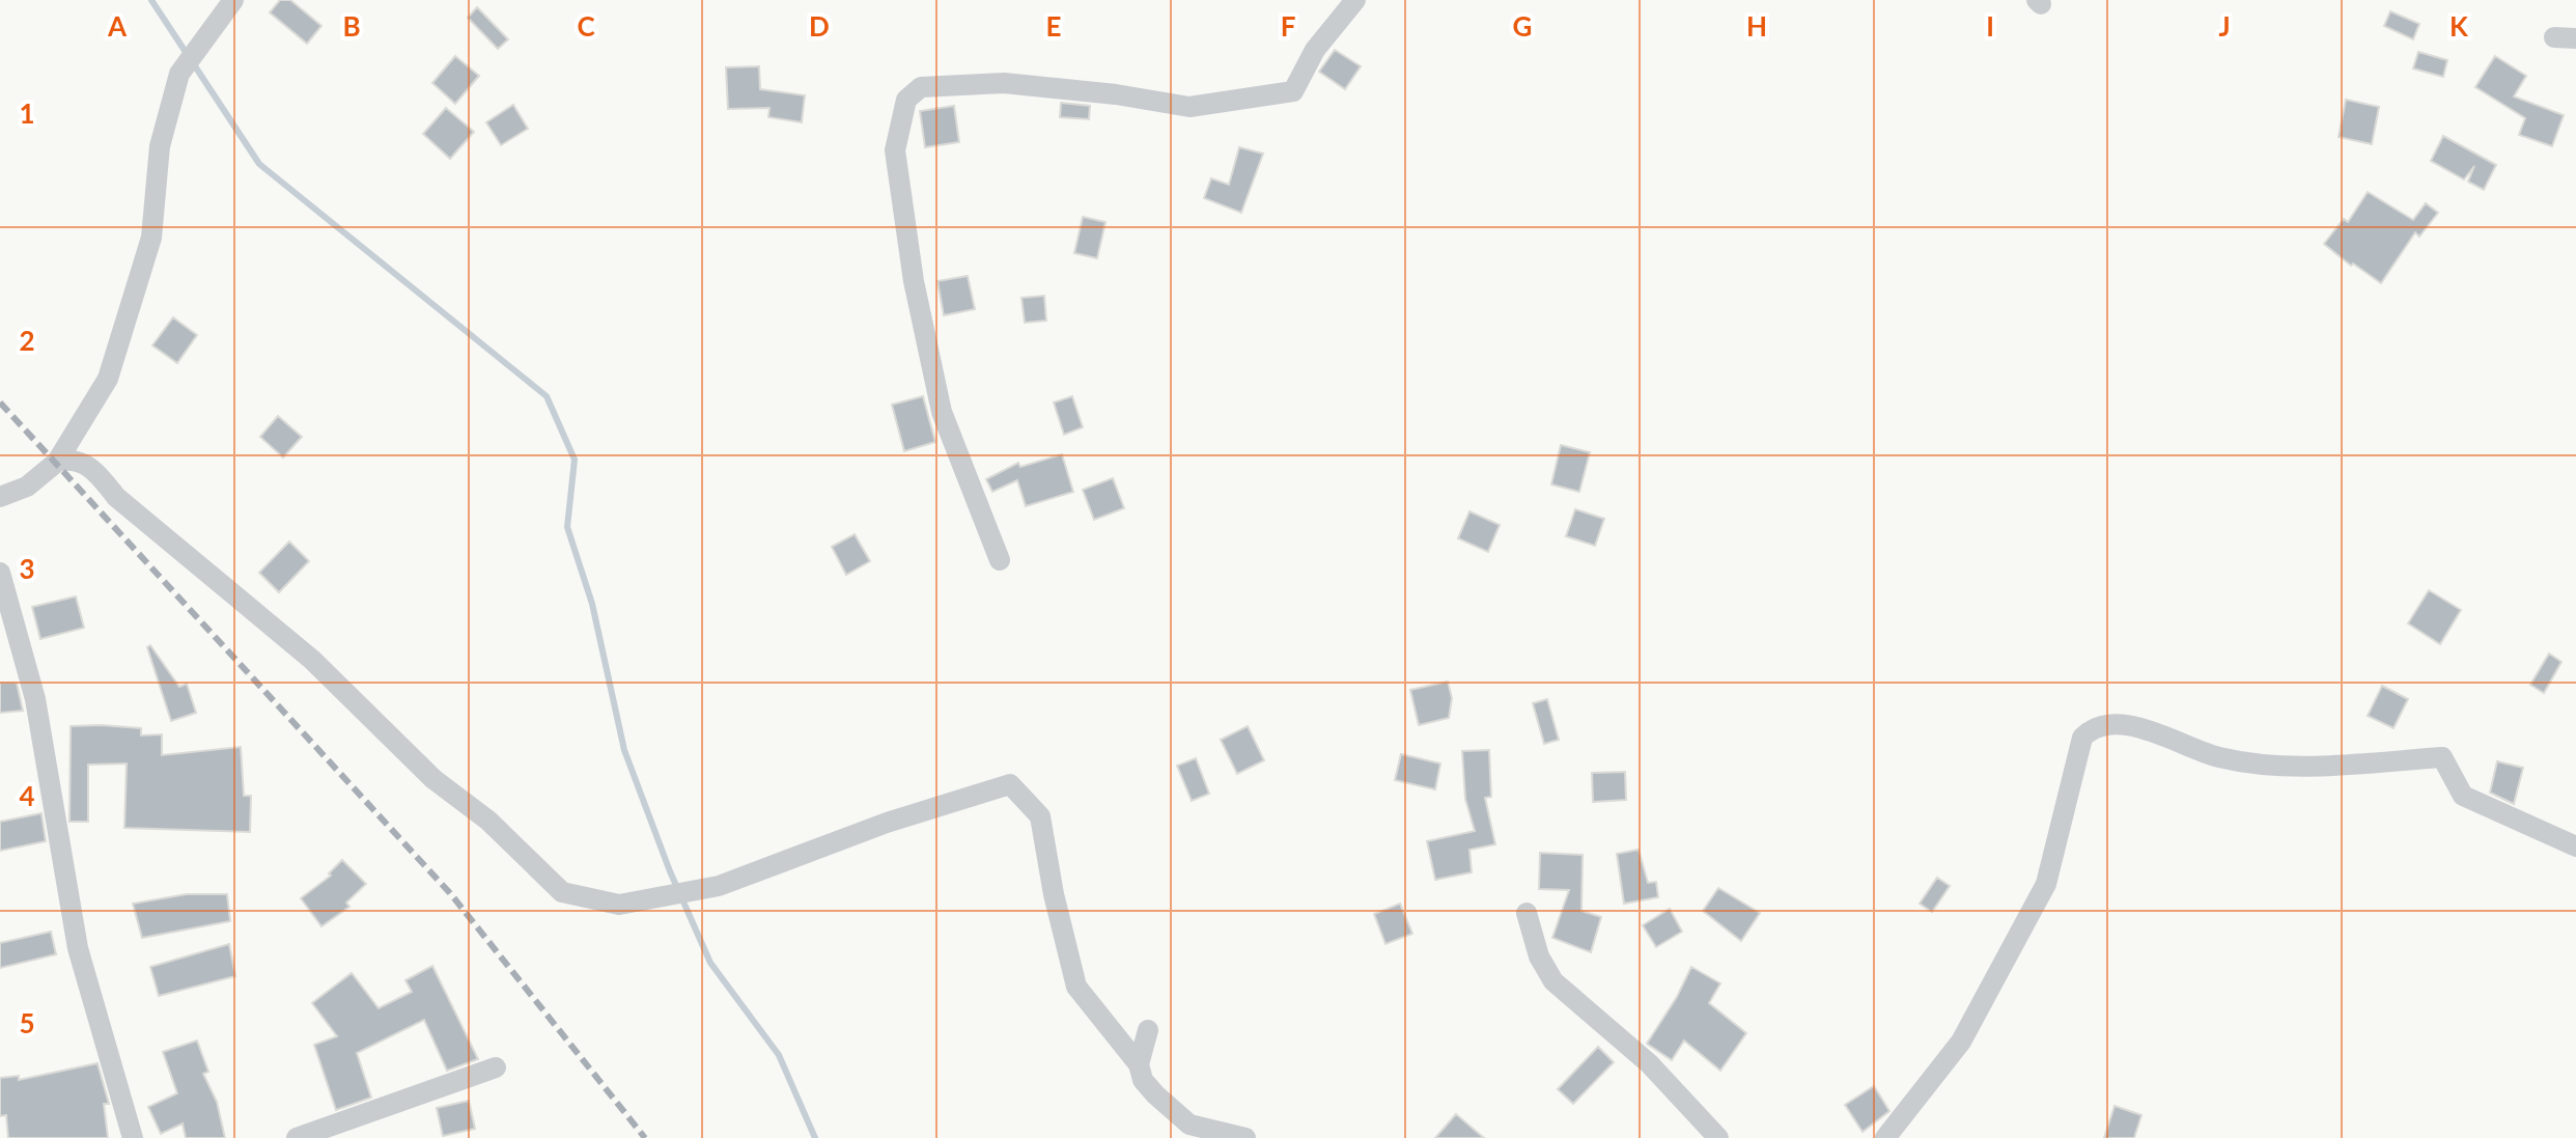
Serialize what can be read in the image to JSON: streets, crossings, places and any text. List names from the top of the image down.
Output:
{
  "grid": {
    "columns": [
      "A",
      "B",
      "C",
      "D",
      "E",
      "F",
      "G",
      "H",
      "I",
      "J",
      "K"
    ],
    "rows": [
      "1",
      "2",
      "3",
      "4",
      "5"
    ]
  }
}
